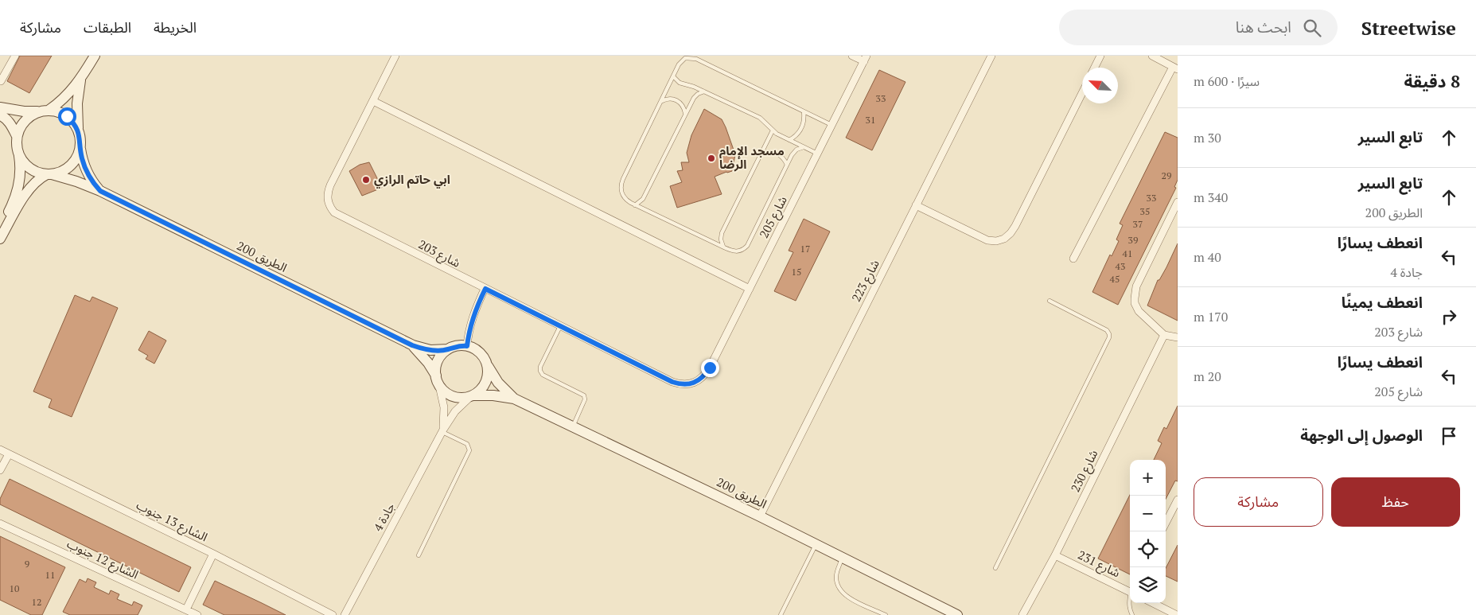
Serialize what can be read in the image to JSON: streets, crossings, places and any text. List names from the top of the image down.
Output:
{
  "streets": {
    "main road": ["الطريق 200"],
    "street": [
      "شارع 205",
      "شارع 203",
      "شارع 223",
      "شارع 230",
      "جادة 4",
      "الشارع 13 جنوب",
      "الشارع 12 جنوب",
      "شارع 231"
    ]
  },
  "crossings": [
    ["شارع 205", "شارع 203"],
    ["الطريق 200", "شارع 223"],
    ["الطريق 200", "جادة 4"],
    ["شارع 230", "شارع 231"]
  ],
  "places": ["مسجد الإمام الرضا", "ابي حاتم الرازي"],
  "house_numbers": [
    "33",
    "31",
    "29",
    "33",
    "35",
    "37",
    "39",
    "17",
    "41",
    "43",
    "15",
    "45",
    "9",
    "11",
    "10",
    "12"
  ],
  "north": "top left",
  "page": {
    "header": "Streetwise",
    "search": "ابحث هنا",
    "nav": ["الخريطة", "الطبقات", "مشاركة"],
    "heading": ["8 دقيقة", "سيرًا · 600 m"],
    "list": [
      ["تابع السير", "30 m"],
      ["تابع السير", "الطريق 200", "340 m"],
      ["انعطف يسارًا", "جادة 4", "40 m"],
      ["انعطف يمينًا", "شارع 203", "170 m"],
      ["انعطف يسارًا", "شارع 205", "20 m"],
      "الوصول إلى الوجهة"
    ],
    "map_buttons": ["+", "−"],
    "buttons": ["حفظ", "مشاركة"]
  }
}
